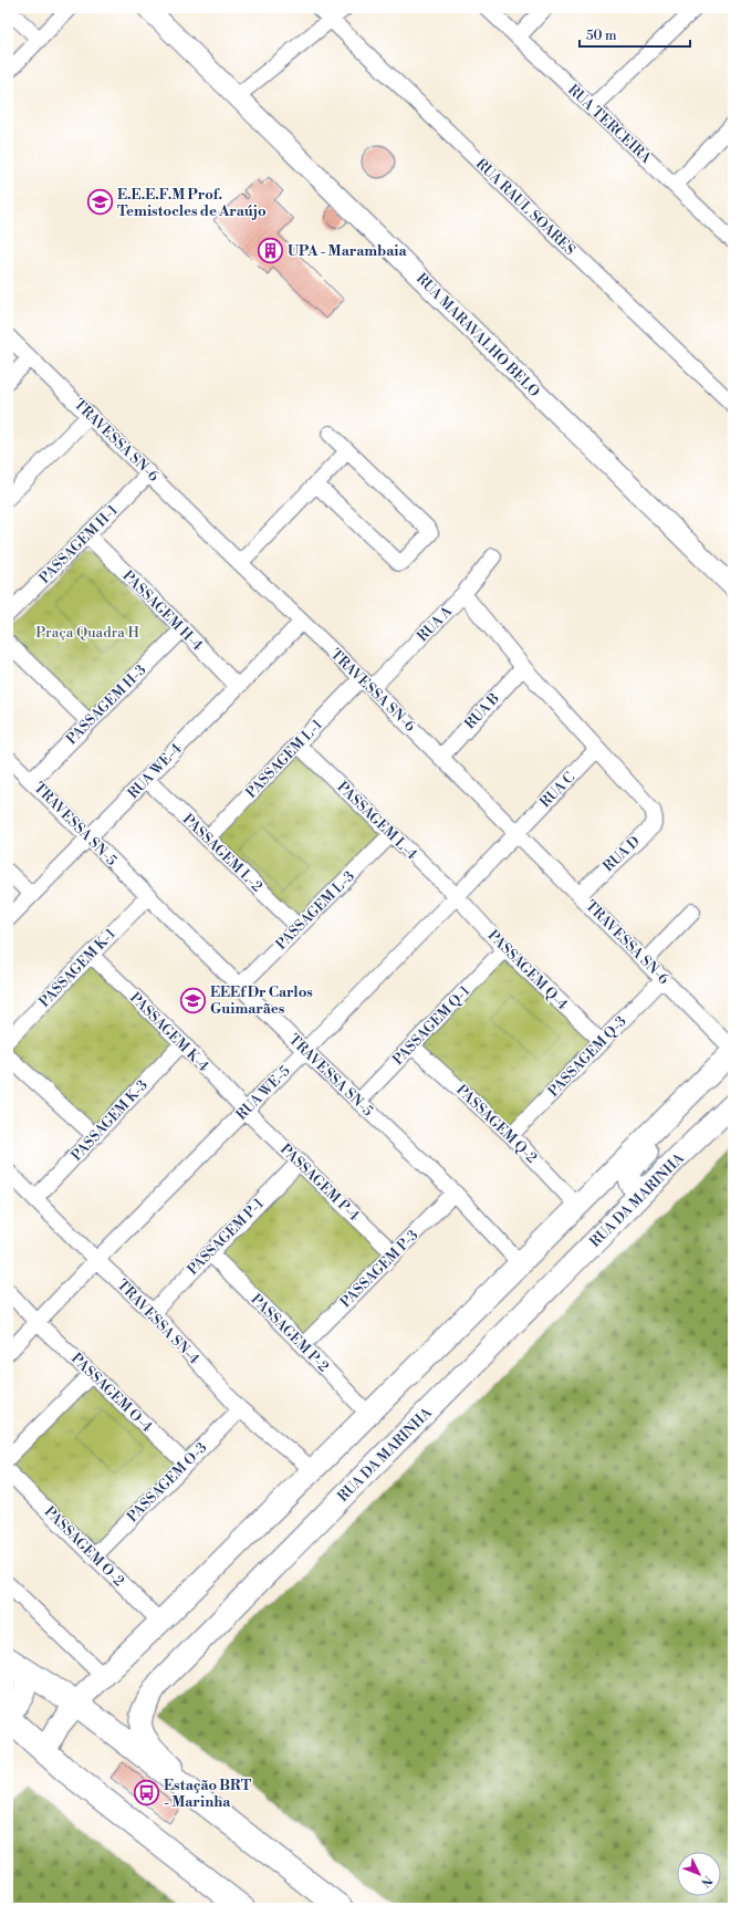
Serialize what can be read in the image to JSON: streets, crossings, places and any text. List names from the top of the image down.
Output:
{
  "streets": {
    "main road": ["RUA DA MARINHA"],
    "street": [
      "RUA TERCEIRA",
      "RUA RAUL SOARES",
      "RUA MARAVALHO BELO",
      "TRAVESSA SN-6",
      "PASSAGEM H-1",
      "PASSAGEM H-4",
      "RUA A",
      "PASSAGEM H-3",
      "RUA B",
      "PASSAGEM L-1",
      "RUA WE-4",
      "RUA C",
      "PASSAGEM L-4",
      "TRAVESSA SN-5",
      "PASSAGEM L-2",
      "RUA D",
      "PASSAGEM L-3",
      "PASSAGEM K-1",
      "PASSAGEM Q-4",
      "PASSAGEM Q-1",
      "PASSAGEM K-4",
      "PASSAGEM Q-3",
      "RUA WE-5",
      "PASSAGEM K-3",
      "PASSAGEM Q-2",
      "PASSAGEM P-4",
      "PASSAGEM P-1",
      "PASSAGEM P-3",
      "TRAVESSA SN-4",
      "PASSAGEM P-2",
      "PASSAGEM O-4",
      "PASSAGEM O-3",
      "PASSAGEM O-2"
    ]
  },
  "crossings": [
    ["TRAVESSA SN-6", "PASSAGEM H-1"],
    ["TRAVESSA SN-6", "RUA A"],
    ["TRAVESSA SN-6", "RUA B"],
    ["TRAVESSA SN-6", "PASSAGEM L-1"],
    ["TRAVESSA SN-6", "RUA WE-4"],
    ["TRAVESSA SN-6", "RUA C"],
    ["TRAVESSA SN-6", "RUA D"],
    ["TRAVESSA SN-6", "PASSAGEM Q-3"],
    ["TRAVESSA SN-6", "RUA WE-5"],
    ["PASSAGEM H-1", "PASSAGEM H-4"],
    ["PASSAGEM H-4", "PASSAGEM H-3"],
    ["PASSAGEM H-4", "RUA WE-4"],
    ["RUA A", "PASSAGEM L-1"],
    ["PASSAGEM H-3", "TRAVESSA SN-5"],
    ["PASSAGEM L-1", "PASSAGEM L-4"],
    ["PASSAGEM L-1", "PASSAGEM L-2"],
    ["RUA WE-4", "TRAVESSA SN-5"],
    ["RUA WE-4", "PASSAGEM L-2"],
    ["RUA C", "RUA D"],
    ["RUA C", "RUA WE-5"],
    ["PASSAGEM L-4", "PASSAGEM L-3"],
    ["PASSAGEM L-4", "PASSAGEM Q-4"],
    ["PASSAGEM L-4", "RUA WE-5"],
    ["TRAVESSA SN-5", "PASSAGEM L-3"],
    ["TRAVESSA SN-5", "PASSAGEM K-1"],
    ["TRAVESSA SN-5", "PASSAGEM Q-1"],
    ["TRAVESSA SN-5", "RUA WE-5"],
    ["TRAVESSA SN-5", "PASSAGEM P-3"],
    ["PASSAGEM L-2", "PASSAGEM L-3"],
    ["PASSAGEM K-1", "PASSAGEM K-4"],
    ["PASSAGEM Q-4", "PASSAGEM Q-1"],
    ["PASSAGEM Q-4", "PASSAGEM Q-3"],
    ["PASSAGEM Q-4", "RUA WE-5"],
    ["PASSAGEM Q-1", "PASSAGEM Q-2"],
    ["PASSAGEM K-4", "RUA WE-5"],
    ["PASSAGEM K-4", "PASSAGEM K-3"],
    ["PASSAGEM K-4", "PASSAGEM P-4"],
    ["PASSAGEM Q-3", "PASSAGEM Q-2"],
    ["RUA WE-5", "PASSAGEM P-4"],
    ["RUA WE-5", "TRAVESSA SN-4"],
    ["RUA WE-5", "PASSAGEM O-4"],
    ["PASSAGEM K-3", "TRAVESSA SN-4"],
    ["PASSAGEM P-4", "PASSAGEM P-1"],
    ["PASSAGEM P-4", "PASSAGEM P-3"],
    ["PASSAGEM P-1", "TRAVESSA SN-4"],
    ["PASSAGEM P-1", "PASSAGEM P-2"],
    ["PASSAGEM P-3", "PASSAGEM P-2"],
    ["TRAVESSA SN-4", "PASSAGEM O-3"],
    ["PASSAGEM O-4", "PASSAGEM O-3"],
    ["PASSAGEM O-3", "PASSAGEM O-2"]
  ],
  "parks": ["Praça Quadra H"],
  "places": {
    "school or university": ["E.E.E.F.M Prof. Temistocles de Araújo", "EEEf Dr Carlos Guimarães"],
    "building": ["UPA - Marambaia"],
    "bus stop": ["Estação BRT - Marinha"]
  },
  "scale_bar": "50 m",
  "north": "bottom right"
}
